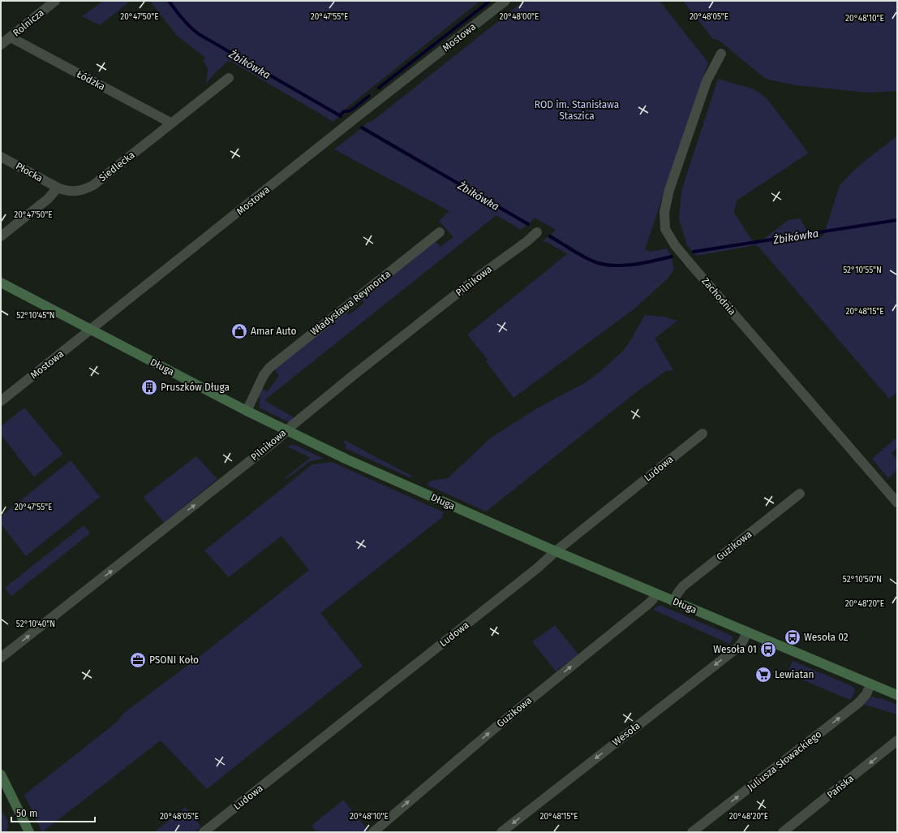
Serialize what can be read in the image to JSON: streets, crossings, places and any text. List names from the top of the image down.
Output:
{
  "streets": {
    "street": [
      "Rolnicza",
      "Mostowa",
      "Łódzka",
      "Siedlecka",
      "Płocka",
      "Pilnikowa",
      "Zachodnia",
      "Władysława Reymonta",
      "Długa",
      "Ludowa",
      "Guzikowa",
      "Wesoła",
      "Juliusza Słowackiego",
      "Pańska"
    ]
  },
  "crossings": [
    ["Rolnicza", "Łódzka"],
    ["Mostowa", "Długa"],
    ["Łódzka", "Siedlecka"],
    ["Siedlecka", "Płocka"],
    ["Pilnikowa", "Długa"],
    ["Władysława Reymonta", "Długa"],
    ["Długa", "Ludowa"],
    ["Długa", "Guzikowa"],
    ["Długa", "Wesoła"],
    ["Długa", "Juliusza Słowackiego"]
  ],
  "one_way": [
    "Pilnikowa",
    "Guzikowa",
    "Wesoła",
    "Juliusza Słowackiego",
    "Pańska"
  ],
  "water": ["Żbikówka"],
  "parks": ["ROD im. Stanisława Staszica"],
  "places": {
    "shop": ["Amar Auto"],
    "building": ["Pruszków Długa"],
    "bus stop": ["Wesoła 02", "Wesoła 01"],
    "office": ["PSONI Koło"],
    "supermarket": ["Lewiatan"]
  },
  "scale_bar": "50 m",
  "coordinates": [
    "20°47'50\"E",
    "20°47'55\"E",
    "20°48'00\"E",
    "20°48'05\"E",
    "20°48'10\"E",
    "52°10'55\"N",
    "20°48'15\"E",
    "52°10'45\"N",
    "52°10'50\"N",
    "20°48'20\"E",
    "52°10'40\"N"
  ]
}
